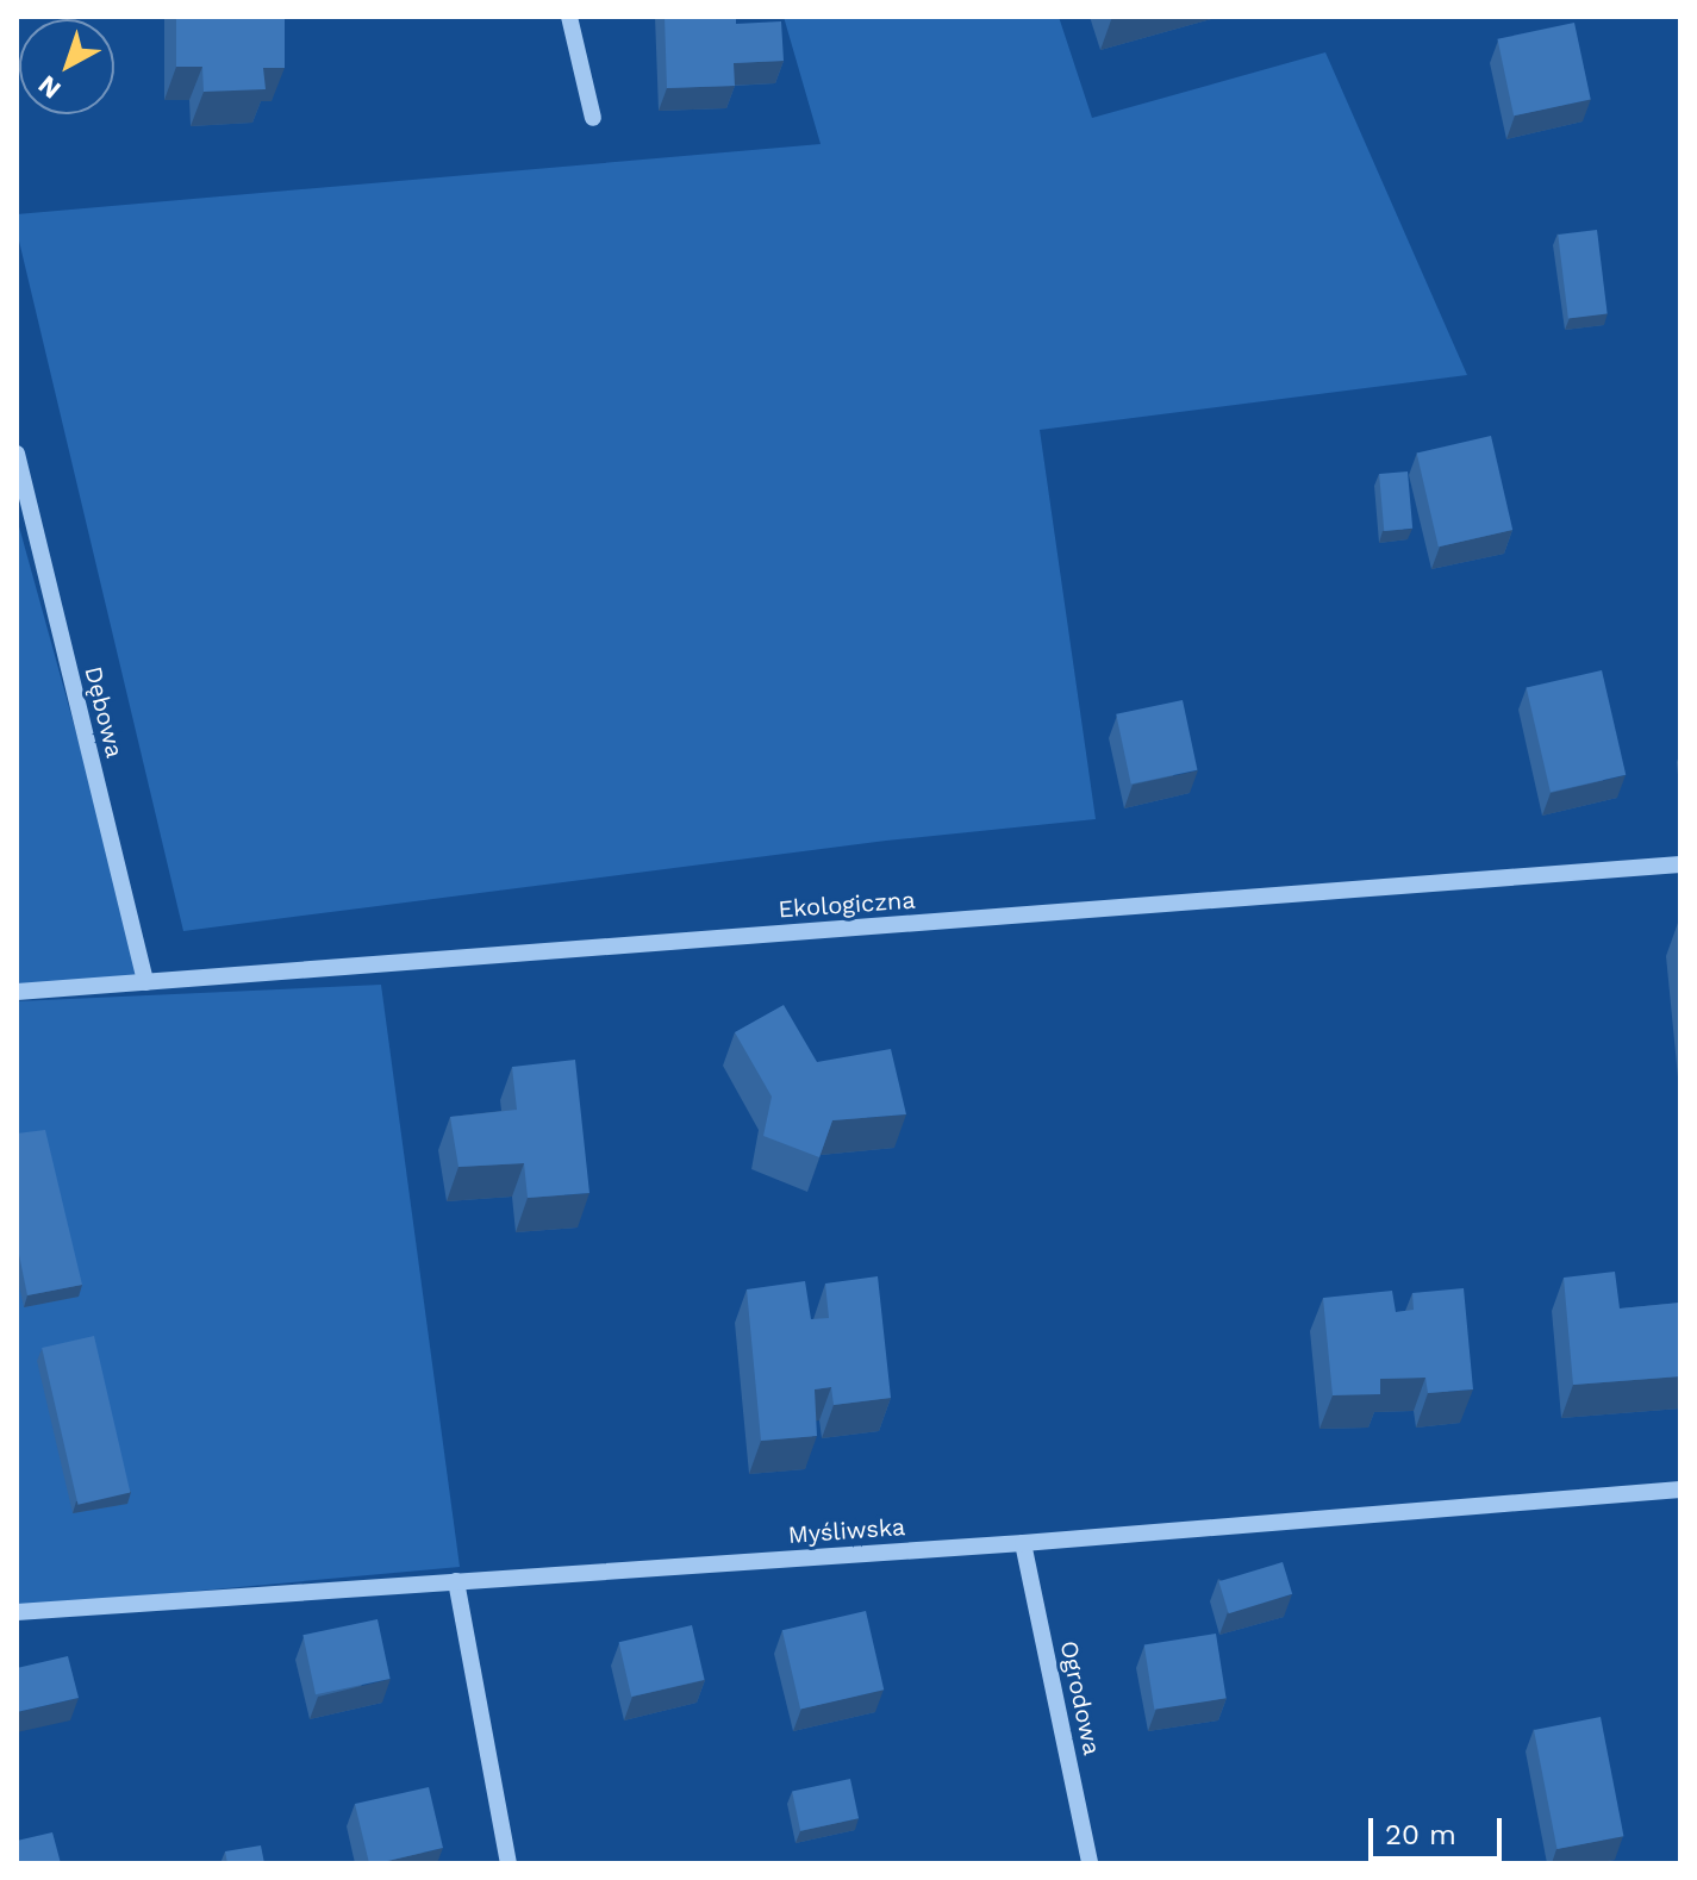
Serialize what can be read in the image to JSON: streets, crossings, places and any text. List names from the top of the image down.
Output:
{
  "streets": {
    "street": [
      "Dębowa",
      "Ekologiczna",
      "Myśliwska",
      "Ogrodowa"
    ]
  },
  "crossings": [
    ["Dębowa", "Ekologiczna"],
    ["Myśliwska", "Ogrodowa"]
  ],
  "scale_bar": "20 m",
  "north": "bottom left"
}
